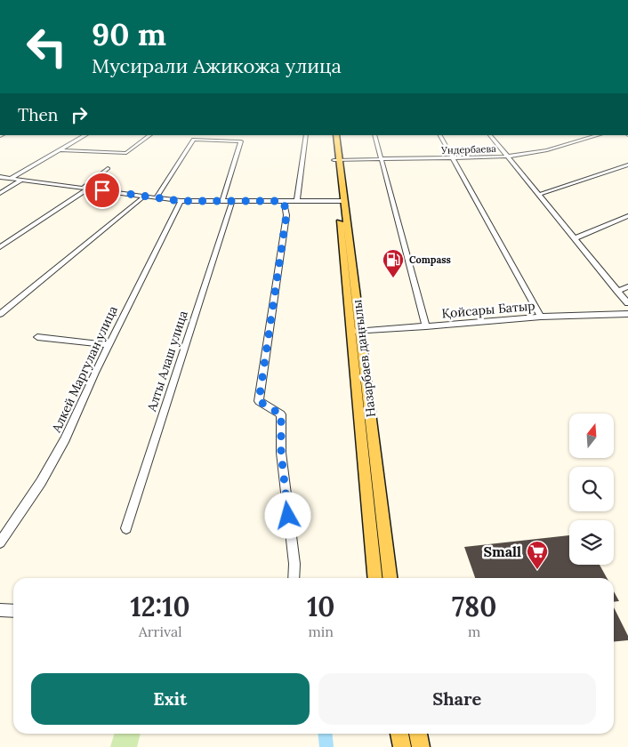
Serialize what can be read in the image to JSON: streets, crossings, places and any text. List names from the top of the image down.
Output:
{
  "streets": {
    "main road": ["Назарбаев даңғылы"],
    "street": [
      "Ундербаева",
      "Қойсары Батыр",
      "Алты Алаш улица",
      "Алкей Маргулан улица"
    ]
  },
  "crossings": [
    ["Ундербаева", "Назарбаев даңғылы"],
    ["Қойсары Батыр", "Назарбаев даңғылы"]
  ],
  "places": {
    "fuel station": ["Compass"],
    "supermarket": ["Small"]
  },
  "north": "top",
  "page": {
    "turn": ["90 m", "Мусирали Ажикожа улица"],
    "then": "Then",
    "eta": [
      "12:10",
      "Arrival",
      "10",
      "min",
      "780",
      "m"
    ],
    "buttons": ["Exit", "Share"]
  }
}
